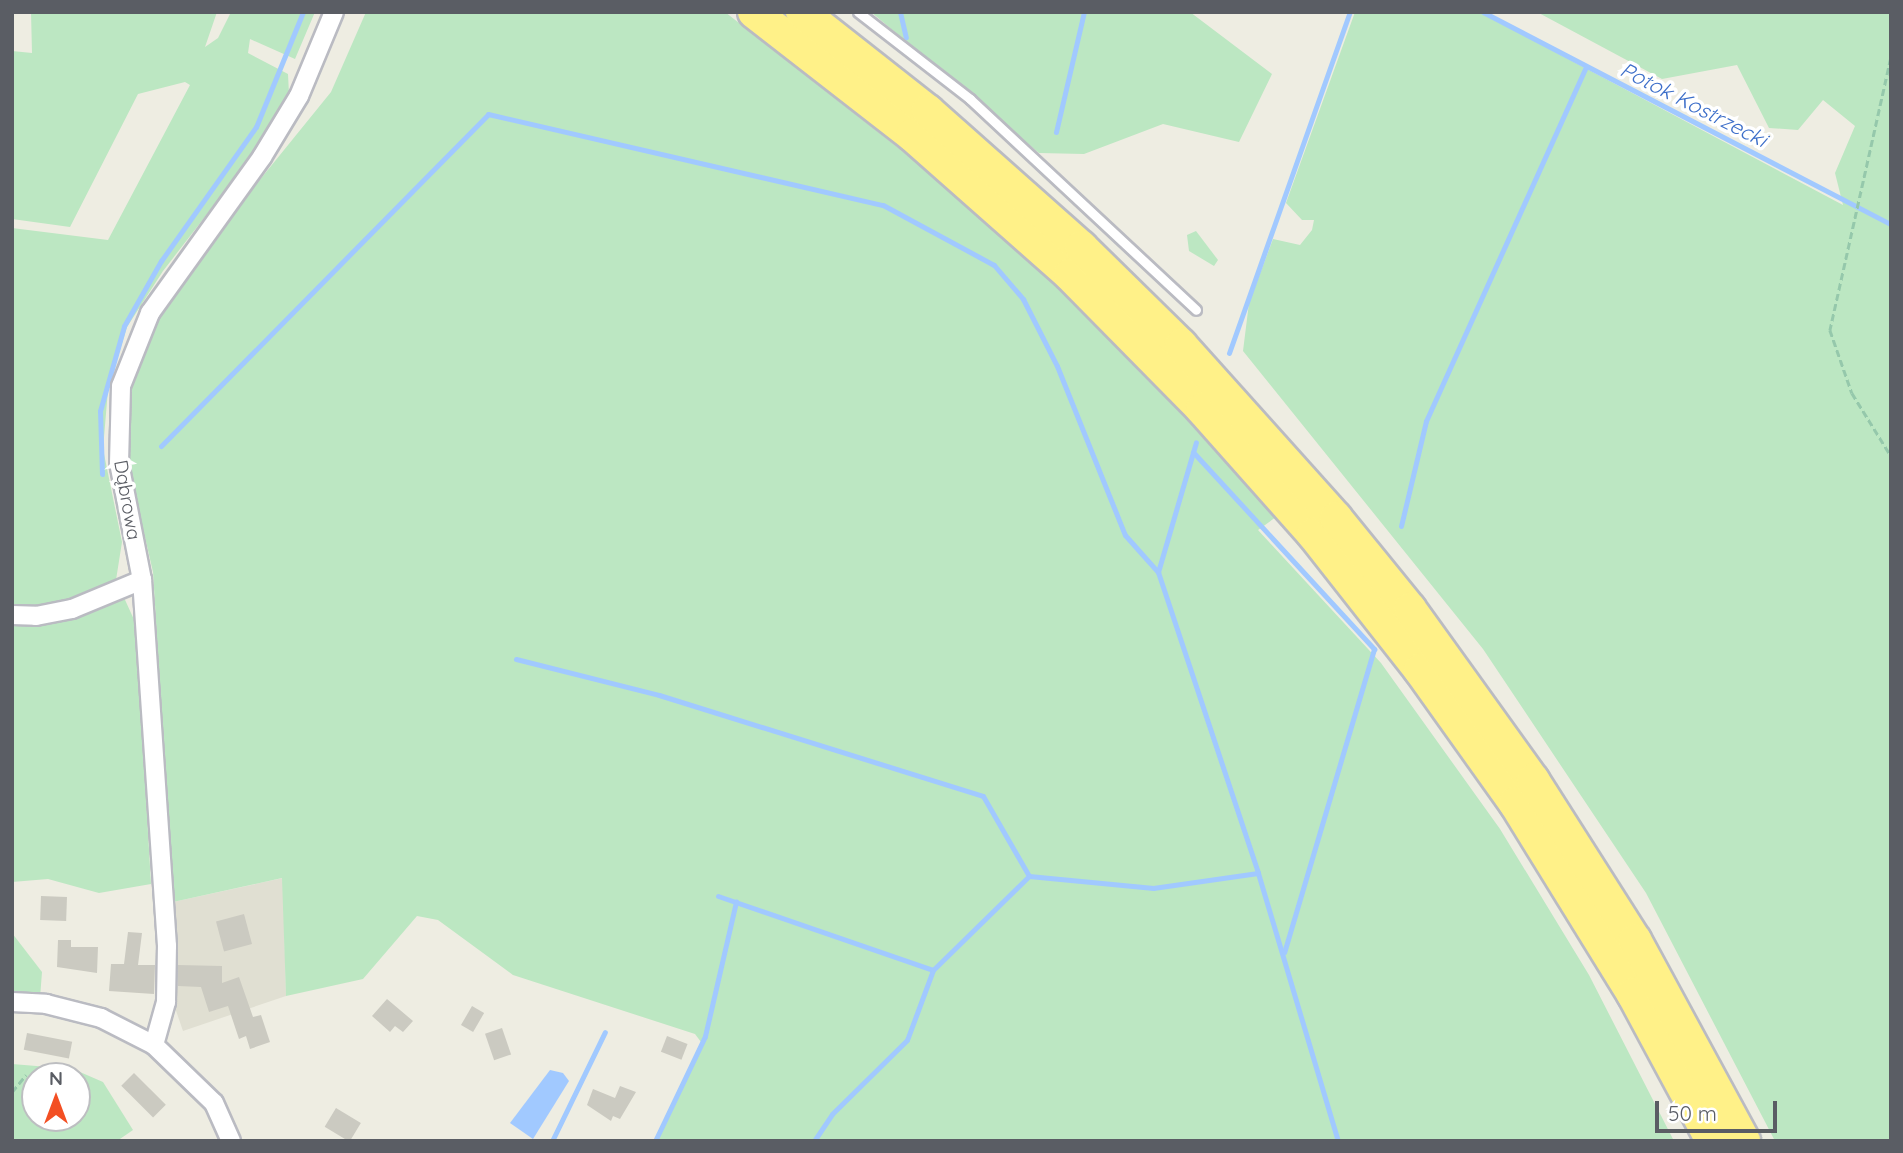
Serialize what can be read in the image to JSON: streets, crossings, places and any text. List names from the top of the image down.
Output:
{
  "streets": {
    "street": ["Dąbrowa"]
  },
  "water": ["Potok Kostrzecki"],
  "scale_bar": "50 m",
  "north": "top"
}
